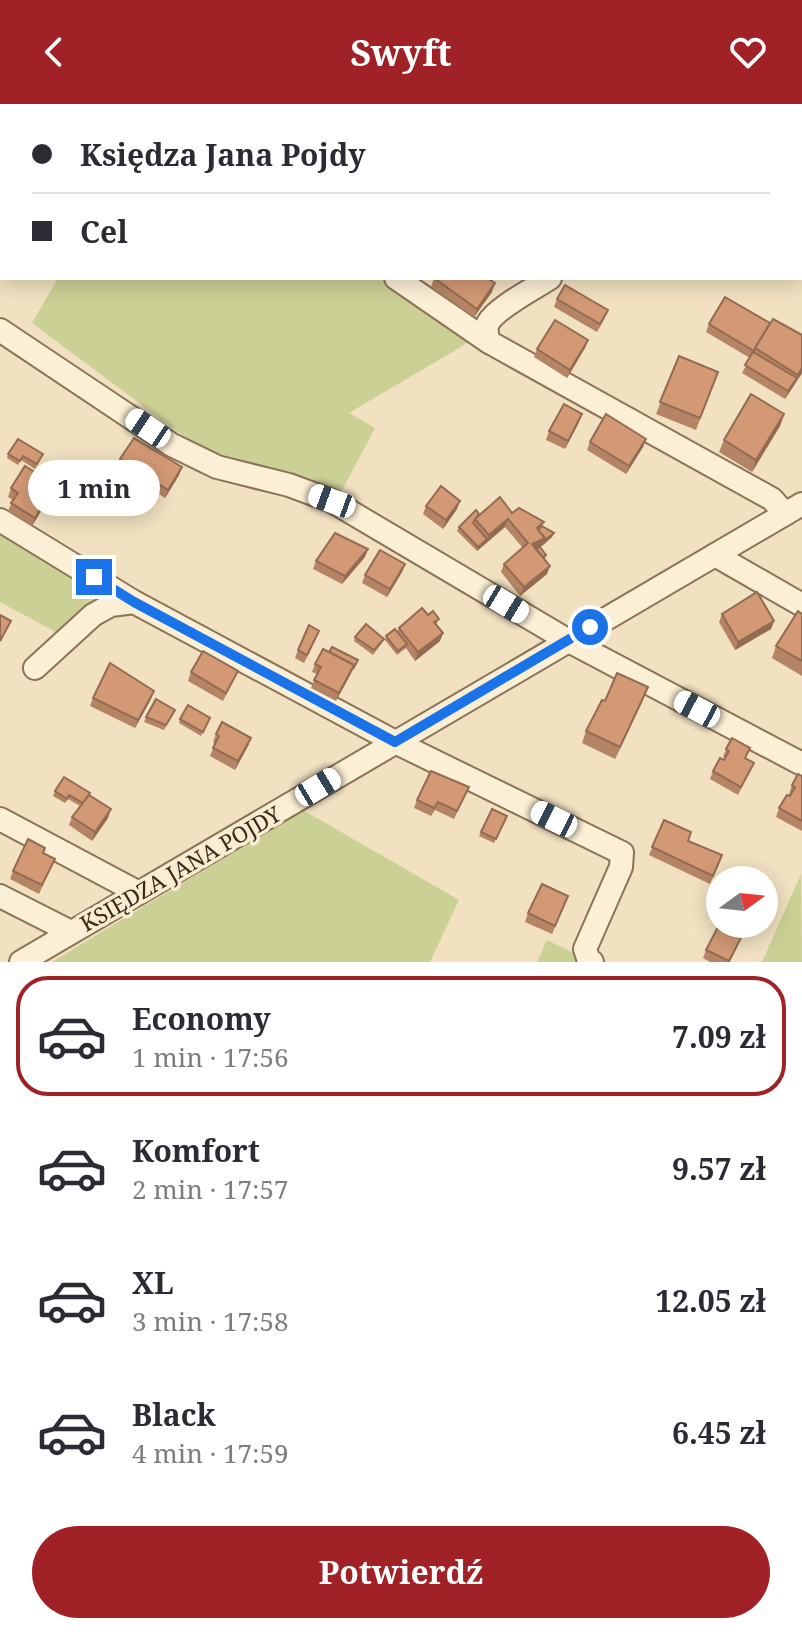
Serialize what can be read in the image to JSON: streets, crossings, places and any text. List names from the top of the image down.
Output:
{
  "streets": {
    "street": ["KSIĘDZA JANA POJDY"]
  },
  "north": "right",
  "page": {
    "header": "Swyft",
    "banner": ["Księdza Jana Pojdy", "Cel"],
    "bubble": "1 min",
    "list": [
      {
        "name": "Economy",
        "note": "1 min · 17:56",
        "value": "7.09 zł"
      },
      {
        "name": "Komfort",
        "note": "2 min · 17:57",
        "value": "9.57 zł"
      },
      {
        "name": "XL",
        "note": "3 min · 17:58",
        "value": "12.05 zł"
      },
      {
        "name": "Black",
        "note": "4 min · 17:59",
        "value": "6.45 zł"
      }
    ],
    "buttons": "Potwierdź"
  }
}
